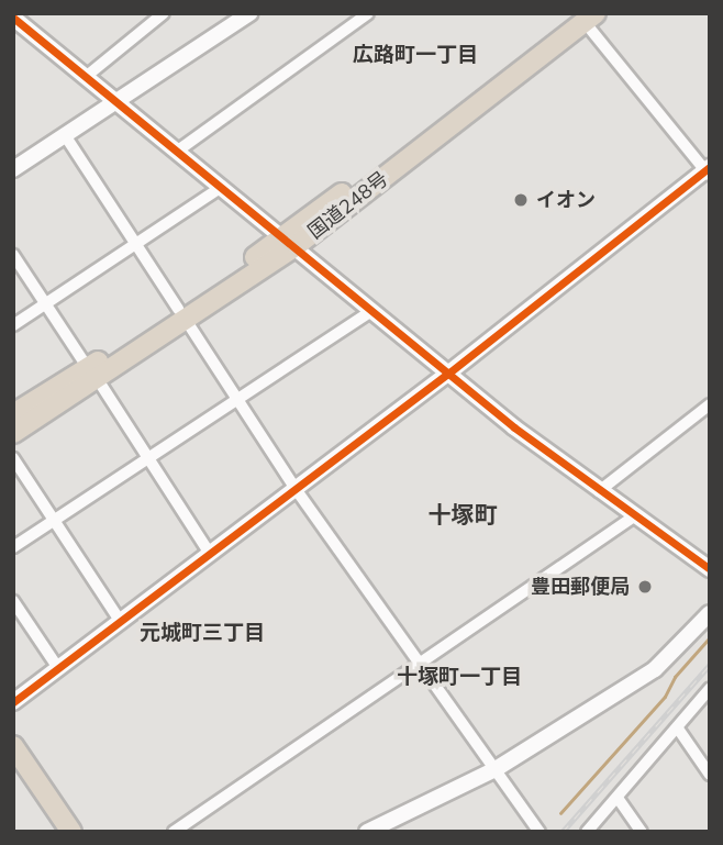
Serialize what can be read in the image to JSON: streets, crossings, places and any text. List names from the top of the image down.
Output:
{
  "streets": {
    "highway": ["国道248号"]
  },
  "districts": [
    "広路町一丁目",
    "十塚町",
    "元城町三丁目",
    "十塚町一丁目"
  ],
  "places": ["イオン", "豊田郵便局"]
}
